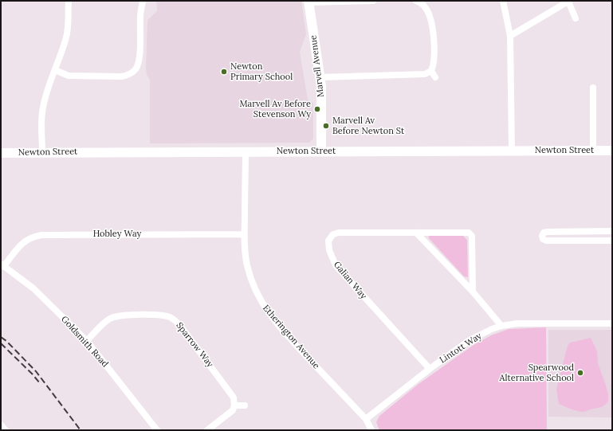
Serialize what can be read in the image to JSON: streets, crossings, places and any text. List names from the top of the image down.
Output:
{
  "streets": {
    "street": [
      "Marvell Avenue",
      "Newton Street",
      "Hobley Way",
      "Galian Way",
      "Etherington Avenue",
      "Goldsmith Road",
      "Sparrow Way",
      "Lintott Way"
    ]
  },
  "crossings": [
    ["Marvell Avenue", "Newton Street"],
    ["Newton Street", "Etherington Avenue"],
    ["Hobley Way", "Etherington Avenue"],
    ["Hobley Way", "Goldsmith Road"],
    ["Galian Way", "Lintott Way"],
    ["Etherington Avenue", "Lintott Way"],
    ["Goldsmith Road", "Sparrow Way"]
  ],
  "places": [
    "Newton Primary School",
    "Marvell Av Before Stevenson Wy",
    "Marvell Av Before Newton St",
    "Spearwood Alternative School"
  ]
}
